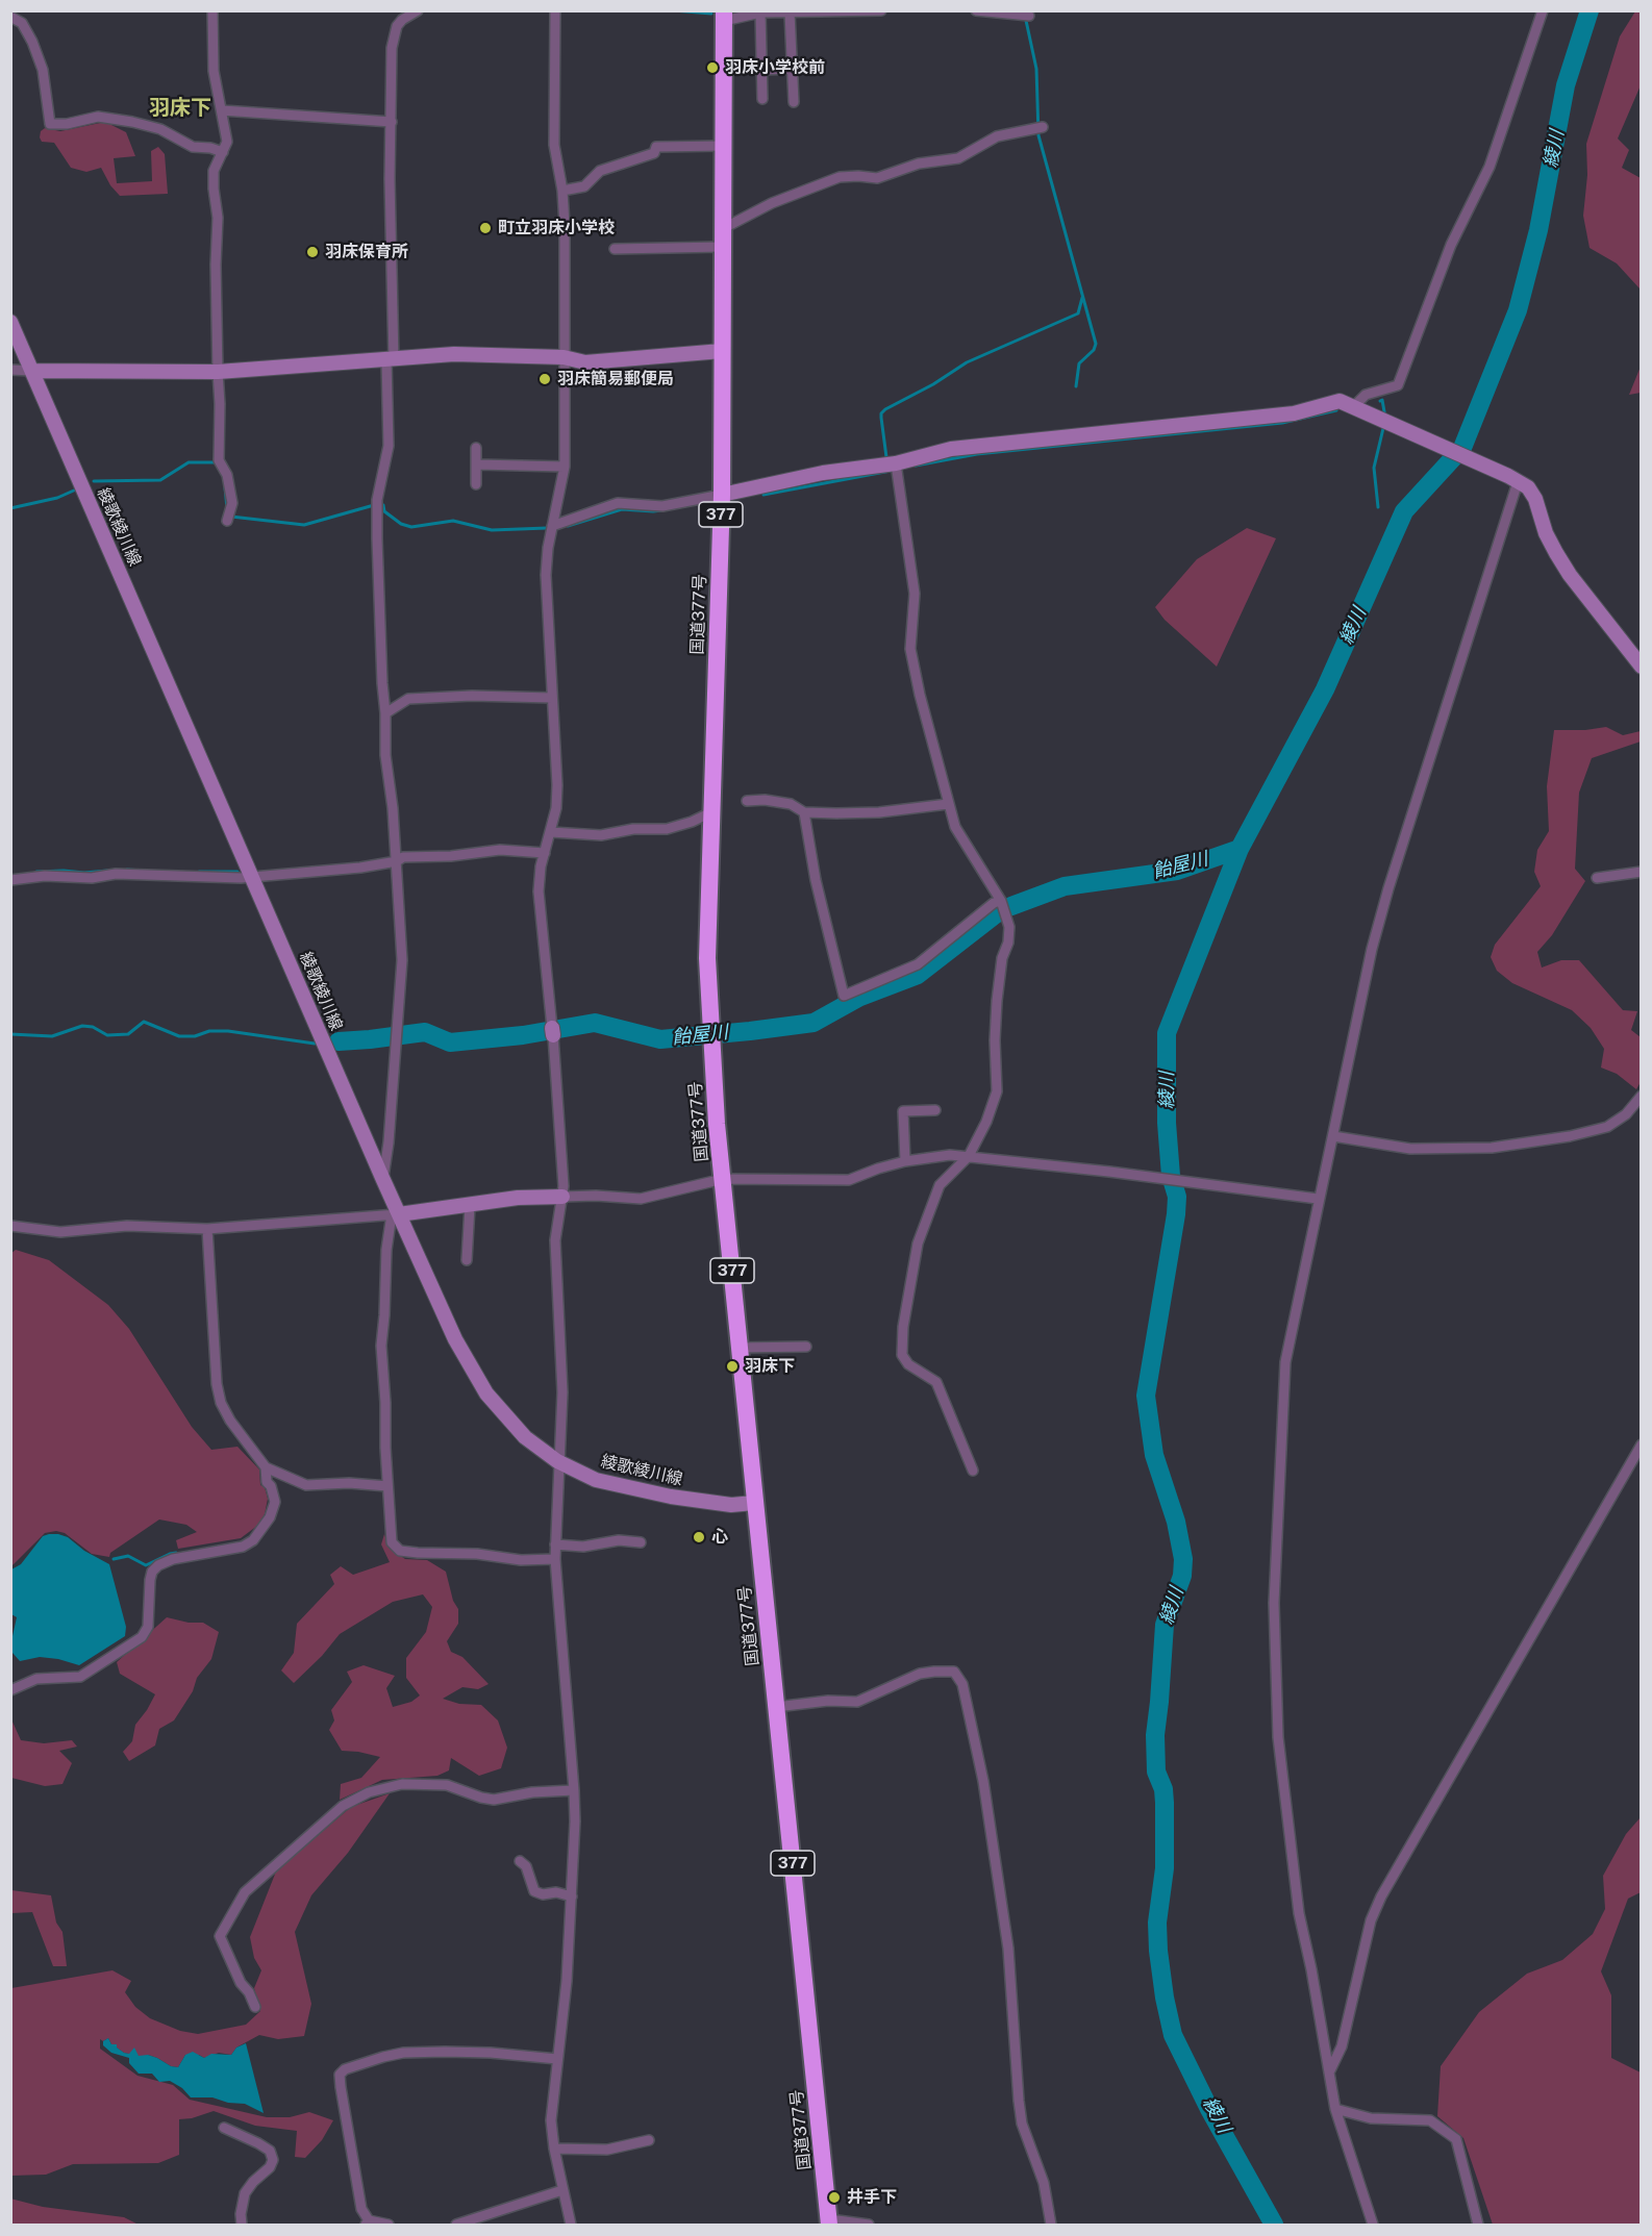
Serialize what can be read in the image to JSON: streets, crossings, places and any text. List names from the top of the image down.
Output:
{
  "streets": {
    "highway": ["377", "国道377号"],
    "street": ["綾歌綾川線"]
  },
  "crossings": [
    ["綾歌綾川線", "国道377号"]
  ],
  "districts": ["羽床下"],
  "water": ["綾川", "飴屋川"],
  "places": [
    "羽床小学校前",
    "町立羽床小学校",
    "羽床保育所",
    "羽床簡易郵便局",
    "羽床下",
    "心",
    "井手下"
  ]
}
